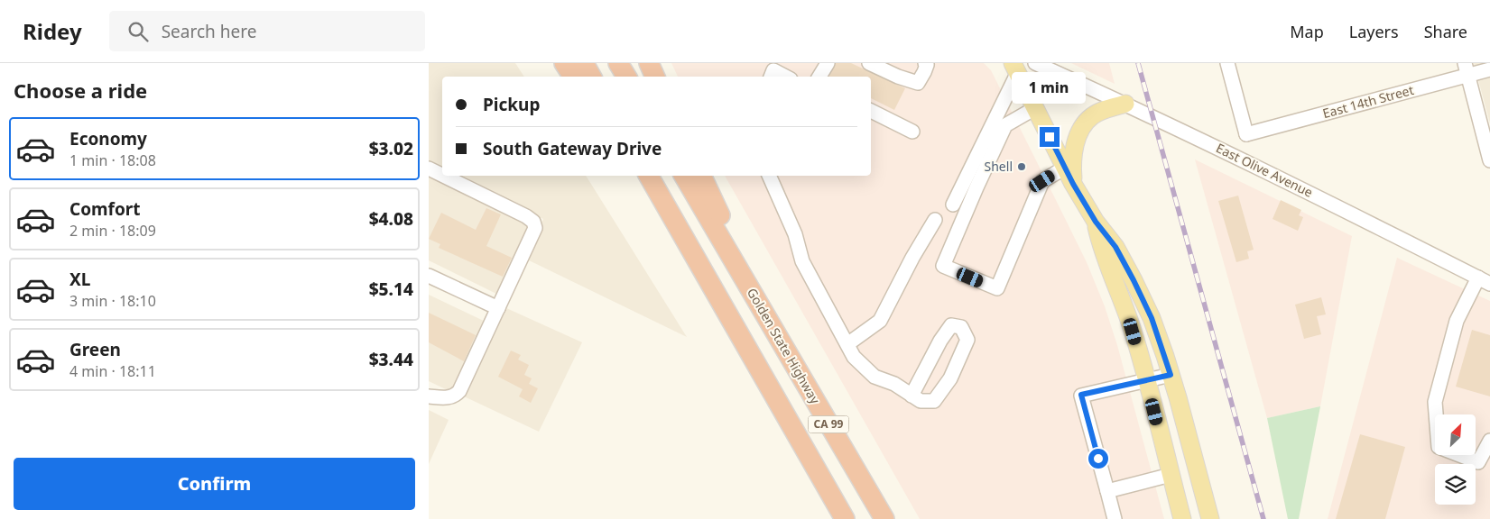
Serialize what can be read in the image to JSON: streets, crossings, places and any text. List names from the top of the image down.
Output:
{
  "streets": {
    "highway": ["Golden State Highway", "CA 99"],
    "street": ["East 14th Street", "East Olive Avenue"]
  },
  "places": ["Shell"],
  "north": "top right",
  "page": {
    "header": "Ridey",
    "search": "Search here",
    "nav": ["Map", "Layers", "Share"],
    "heading": "Choose a ride",
    "bubble": "1 min",
    "banner": ["Pickup", "South Gateway Drive"],
    "list": [
      {
        "name": "Economy",
        "note": "1 min · 18:08",
        "value": "$3.02"
      },
      {
        "name": "Comfort",
        "note": "2 min · 18:09",
        "value": "$4.08"
      },
      {
        "name": "XL",
        "note": "3 min · 18:10",
        "value": "$5.14"
      },
      {
        "name": "Green",
        "note": "4 min · 18:11",
        "value": "$3.44"
      }
    ],
    "buttons": "Confirm"
  }
}
